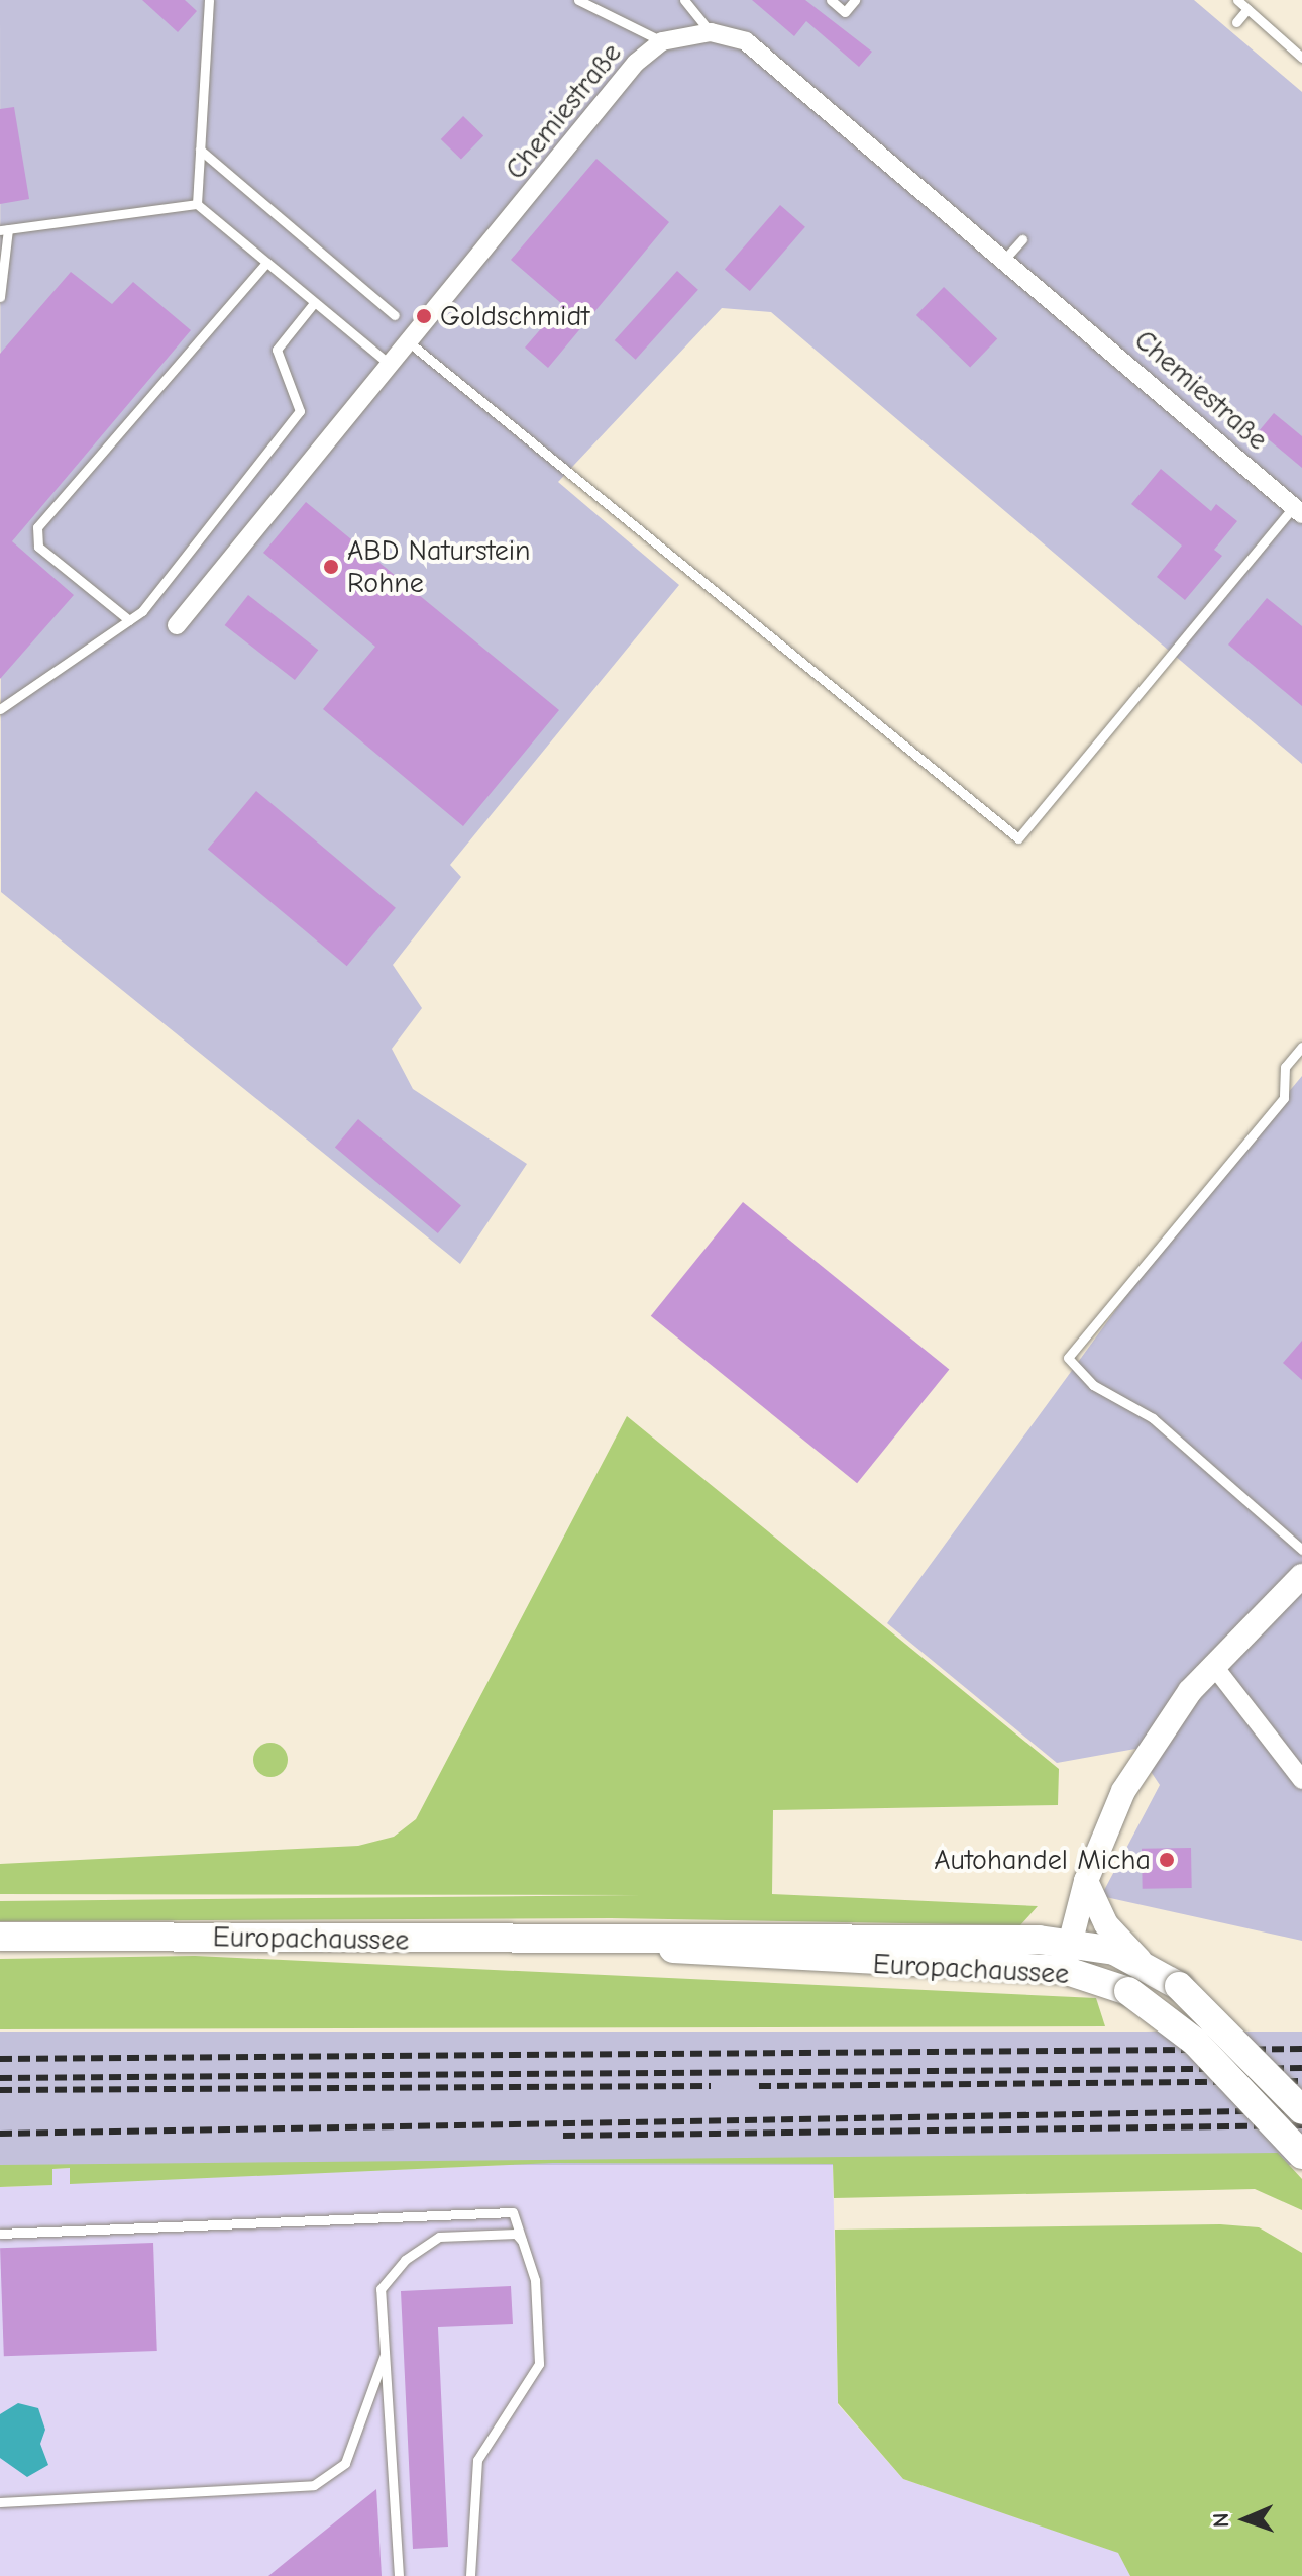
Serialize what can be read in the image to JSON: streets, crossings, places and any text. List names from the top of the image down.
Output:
{
  "streets": {
    "main road": ["Europachaussee"],
    "street": ["Chemiestraße"]
  },
  "places": ["Goldschmidt", "ABD Naturstein Rohne", "Autohandel Micha"],
  "north": "left"
}
